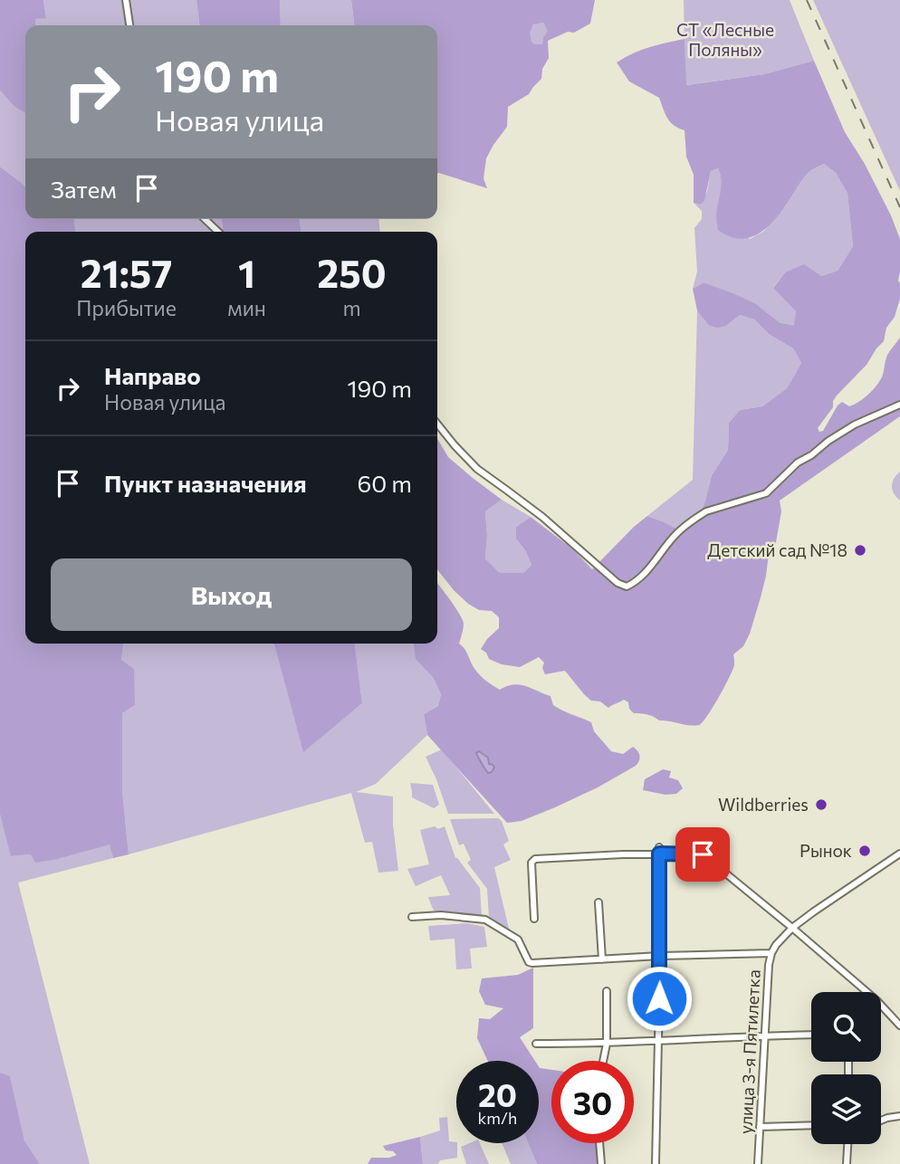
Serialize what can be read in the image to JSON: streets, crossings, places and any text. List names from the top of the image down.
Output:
{
  "streets": {
    "street": ["улица 3-я Пятилетка"]
  },
  "parks": ["СТ «Лесные Поляны»"],
  "places": ["Детский сад №18", "Wildberries", "Рынок"],
  "page": {
    "turn": ["190 m", "Новая улица"],
    "then": "Затем",
    "eta": [
      "21:57",
      "Прибытие",
      "1",
      "мин",
      "250",
      "m"
    ],
    "list": [
      {
        "name": "Направо",
        "note": "Новая улица",
        "value": "190 m"
      },
      {
        "name": "Пункт назначения",
        "value": "60 m"
      }
    ],
    "buttons": "Выход",
    "speed": "20 km/h",
    "limit": "30"
  }
}
